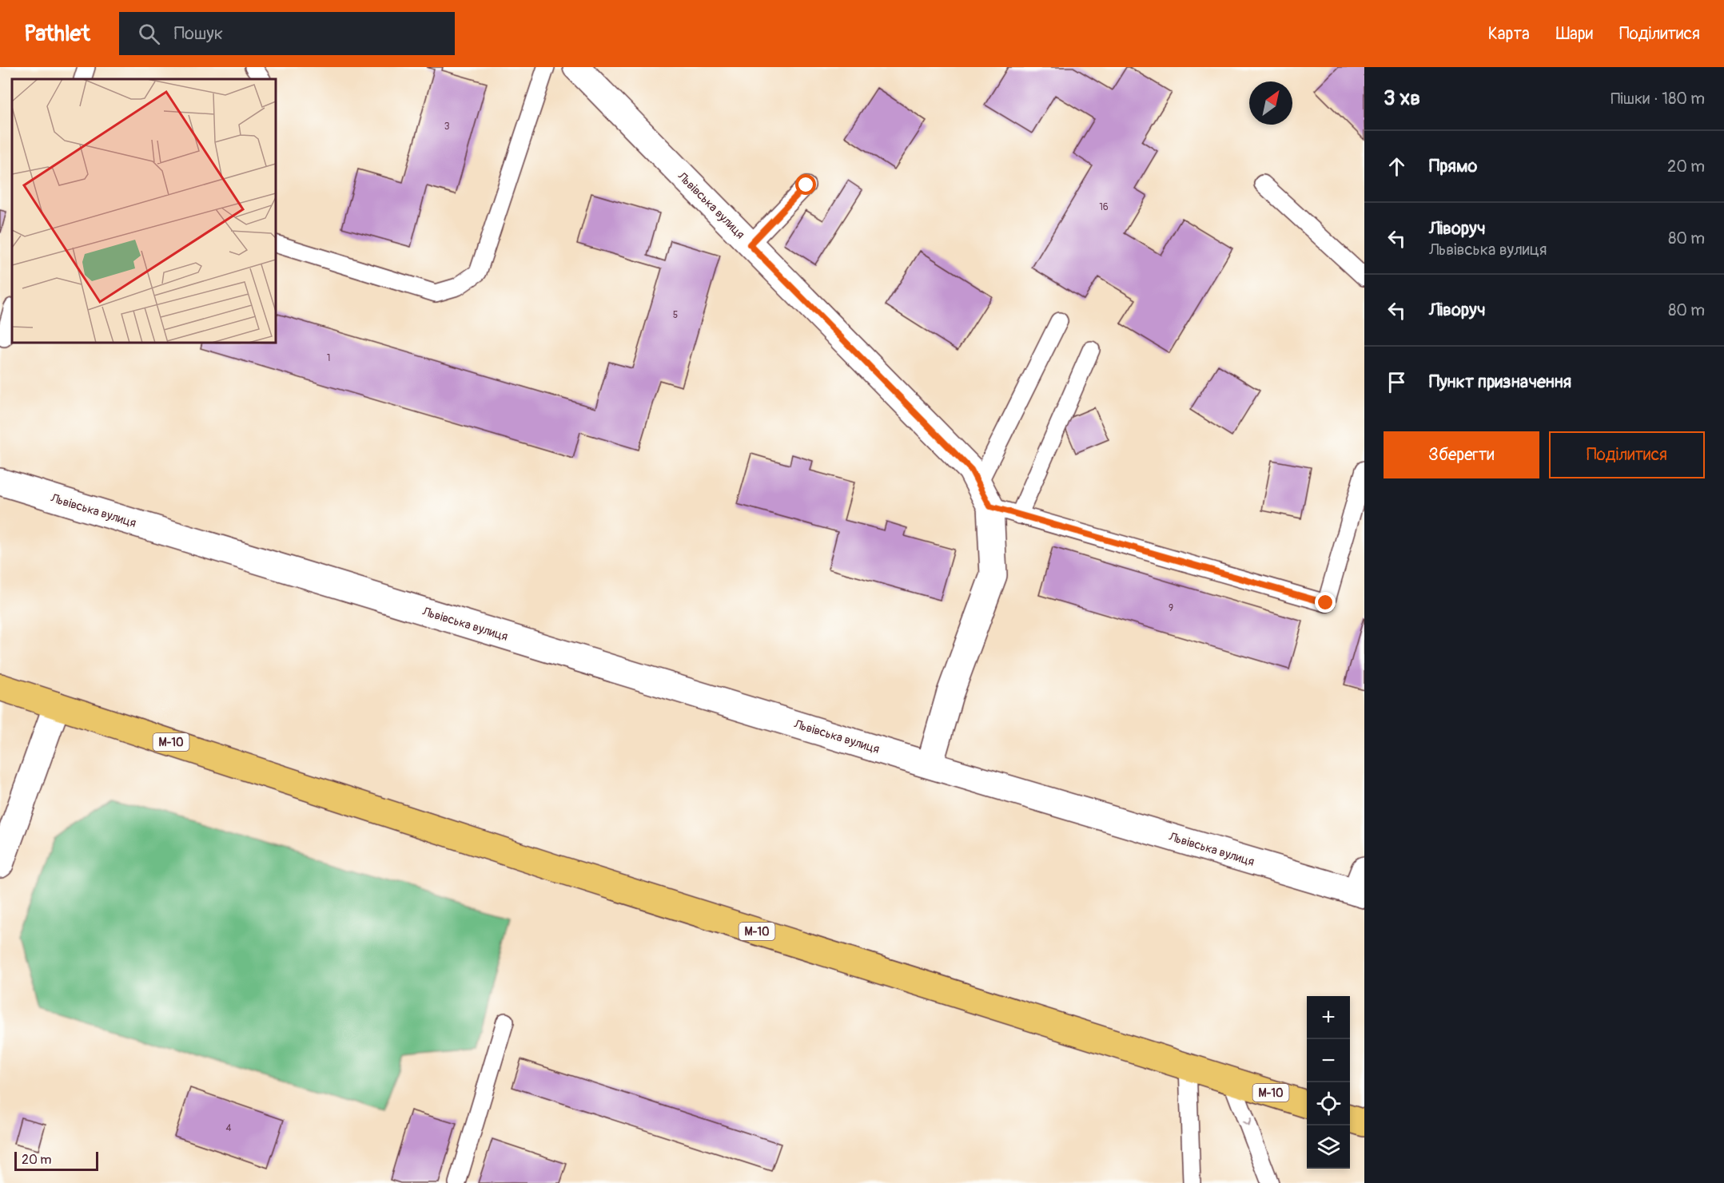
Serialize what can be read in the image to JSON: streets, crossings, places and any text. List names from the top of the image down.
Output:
{
  "streets": {
    "highway": ["М-10"],
    "street": ["Львівська вулиця"]
  },
  "house_numbers": [
    "3",
    "16",
    "5",
    "1",
    "9",
    "4"
  ],
  "scale_bar": "20 m",
  "north": "top right",
  "page": {
    "header": "Pathlet",
    "search": "Пошук",
    "nav": ["Карта", "Шари", "Поділитися"],
    "heading": ["3 хв", "Пішки · 180 m"],
    "list": [
      ["Прямо", "20 m"],
      ["Ліворуч", "Львівська вулиця", "80 m"],
      ["Ліворуч", "80 m"],
      "Пункт призначення"
    ],
    "buttons": ["Зберегти", "Поділитися"],
    "map_buttons": ["+", "−"],
    "scale": "20 m"
  }
}
